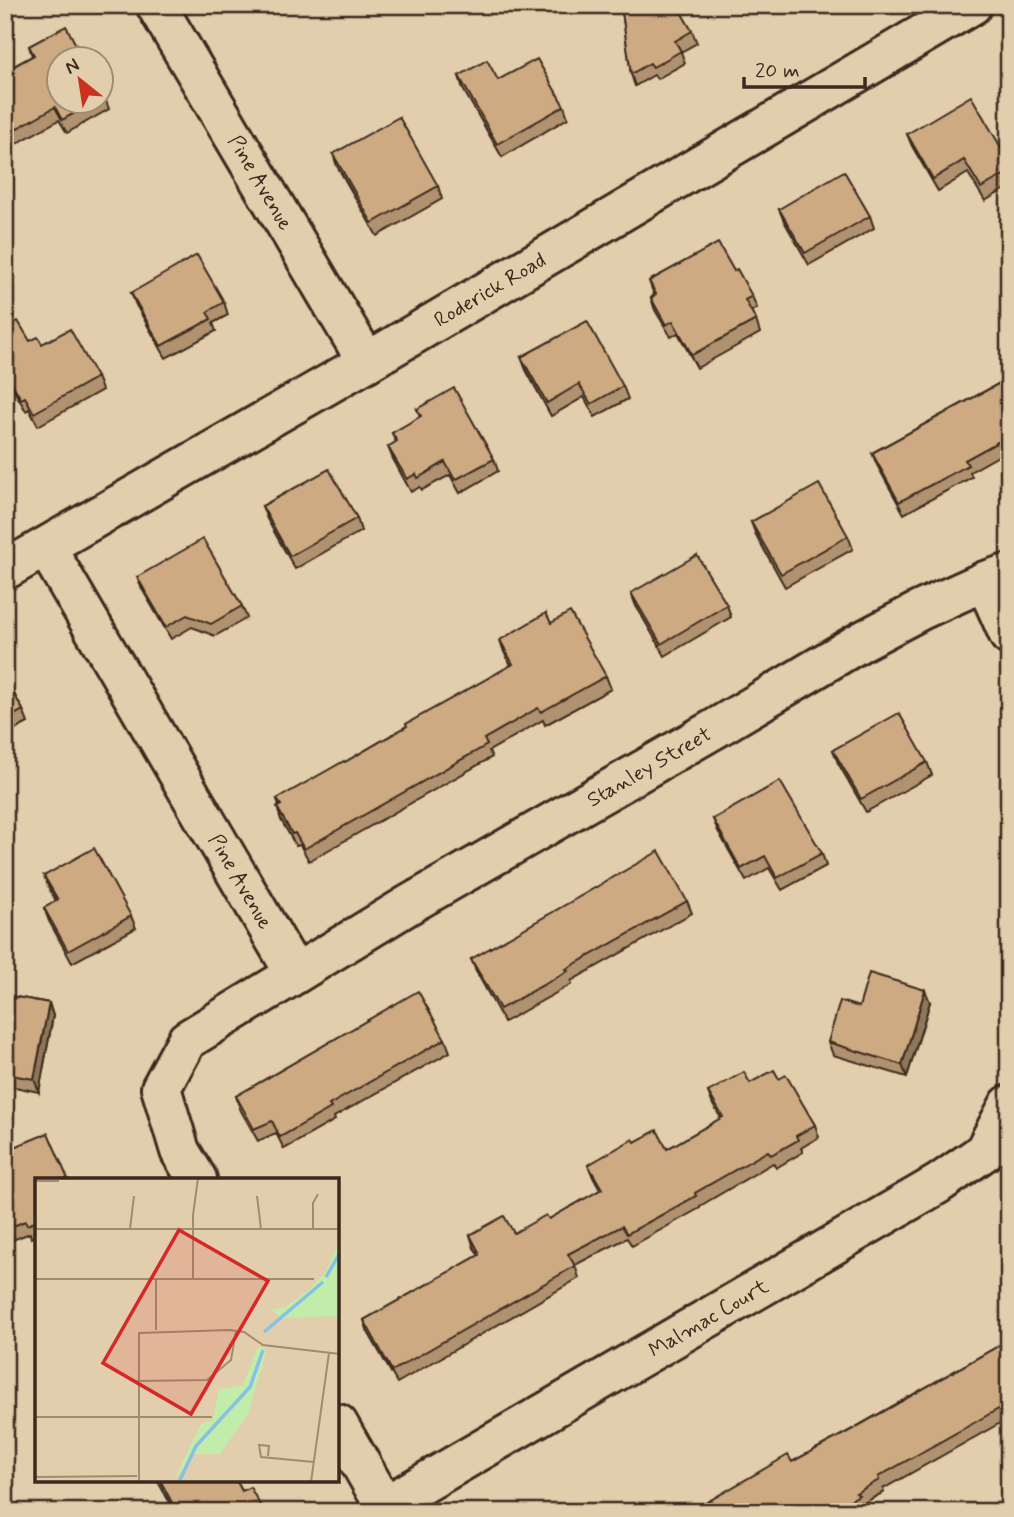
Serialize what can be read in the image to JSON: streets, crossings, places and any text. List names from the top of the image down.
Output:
{
  "streets": {
    "street": [
      "Pine Avenue",
      "Roderick Road",
      "Stanley Street",
      "Malmac Court"
    ]
  },
  "crossings": [
    ["Pine Avenue", "Roderick Road"],
    ["Pine Avenue", "Stanley Street"]
  ],
  "scale_bar": "20 m",
  "north": "top left"
}
